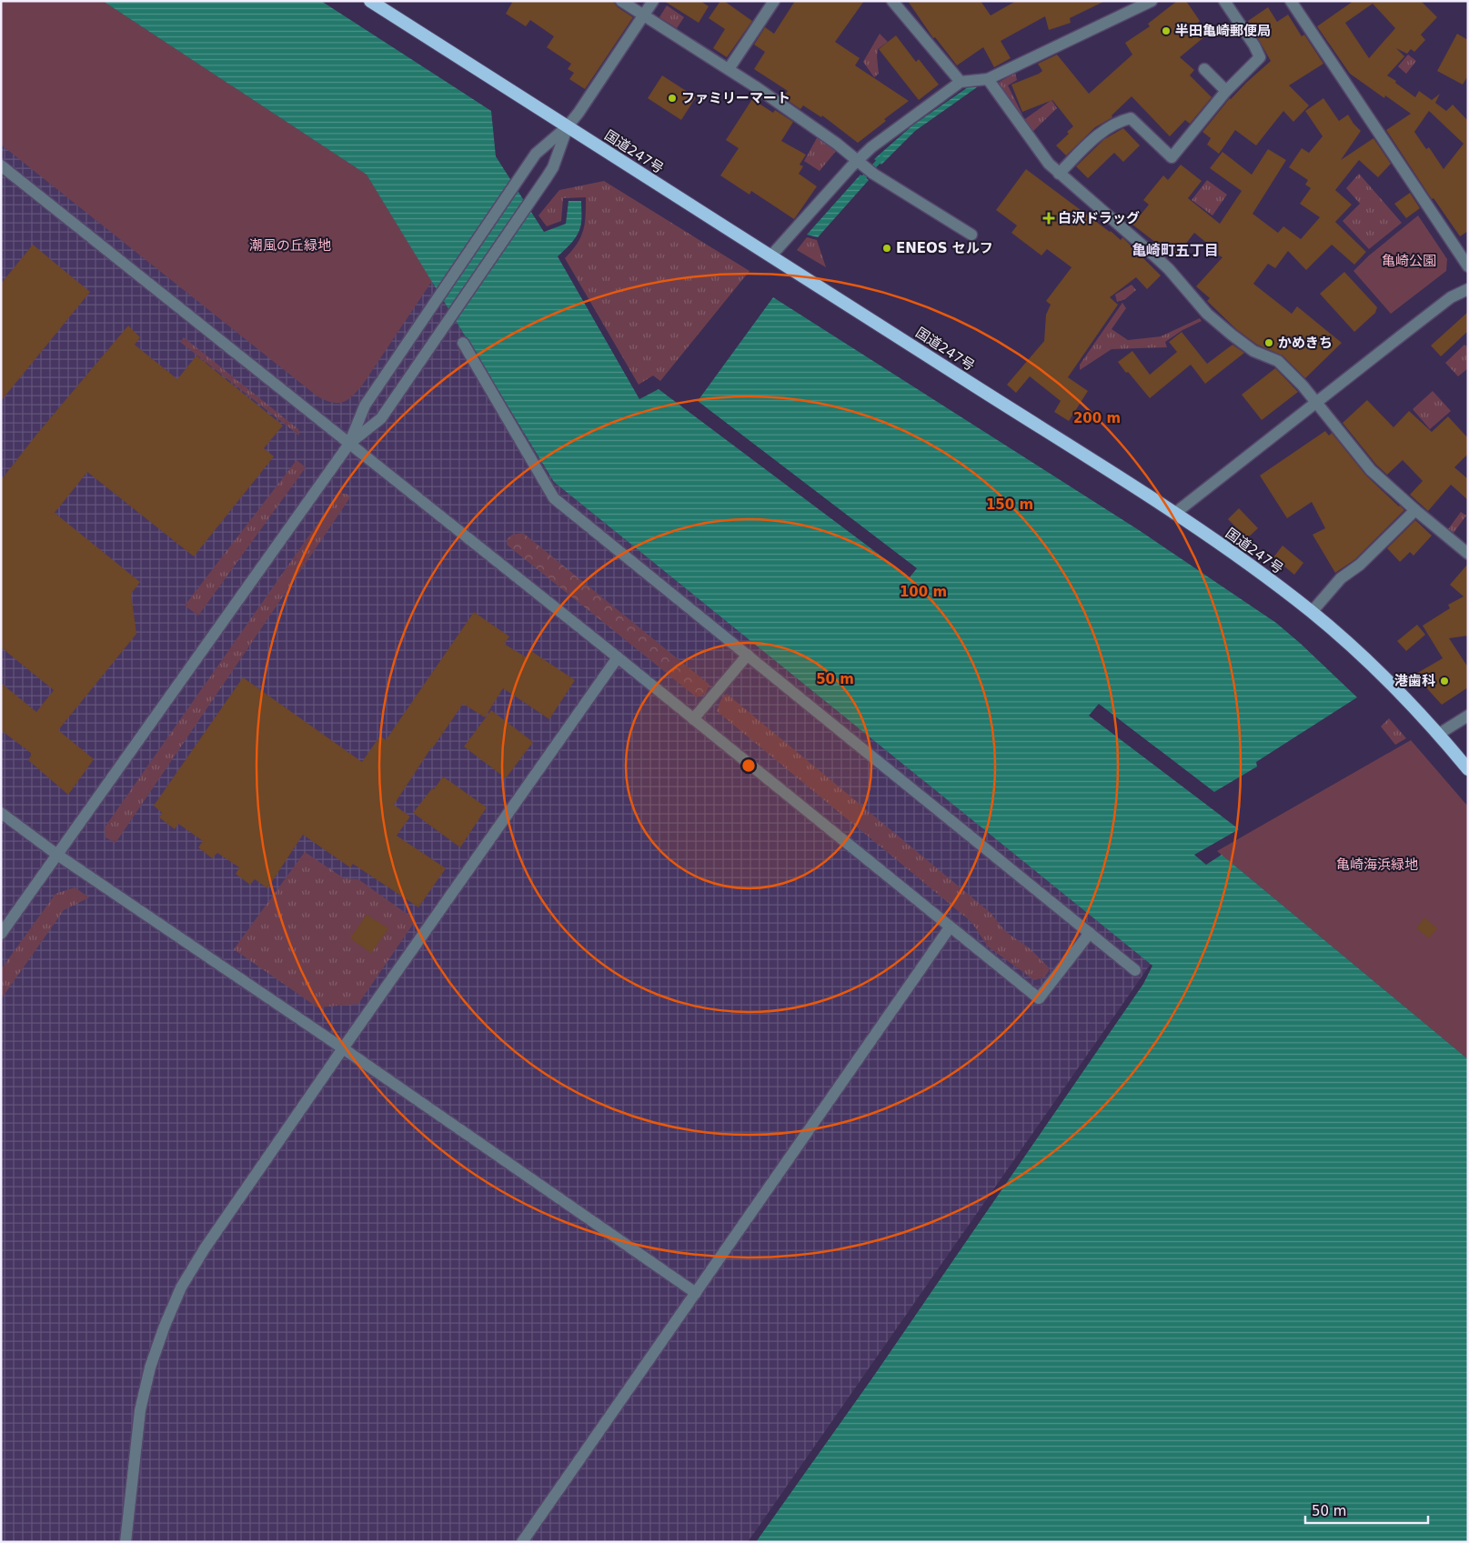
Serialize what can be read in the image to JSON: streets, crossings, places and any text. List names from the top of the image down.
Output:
{
  "streets": {
    "highway": ["国道247号"]
  },
  "districts": ["亀崎町五丁目"],
  "parks": ["潮風の丘緑地", "亀崎公園", "亀崎海浜緑地"],
  "places": {
    "other": [
      "半田亀崎郵便局",
      "ファミリーマート",
      "ENEOS セルフ",
      "かめきち",
      "港歯科"
    ],
    "health": ["白沢ドラッグ"]
  },
  "scale_bar": "50 m",
  "rings": [
    "200 m",
    "150 m",
    "100 m",
    "50 m"
  ]
}
